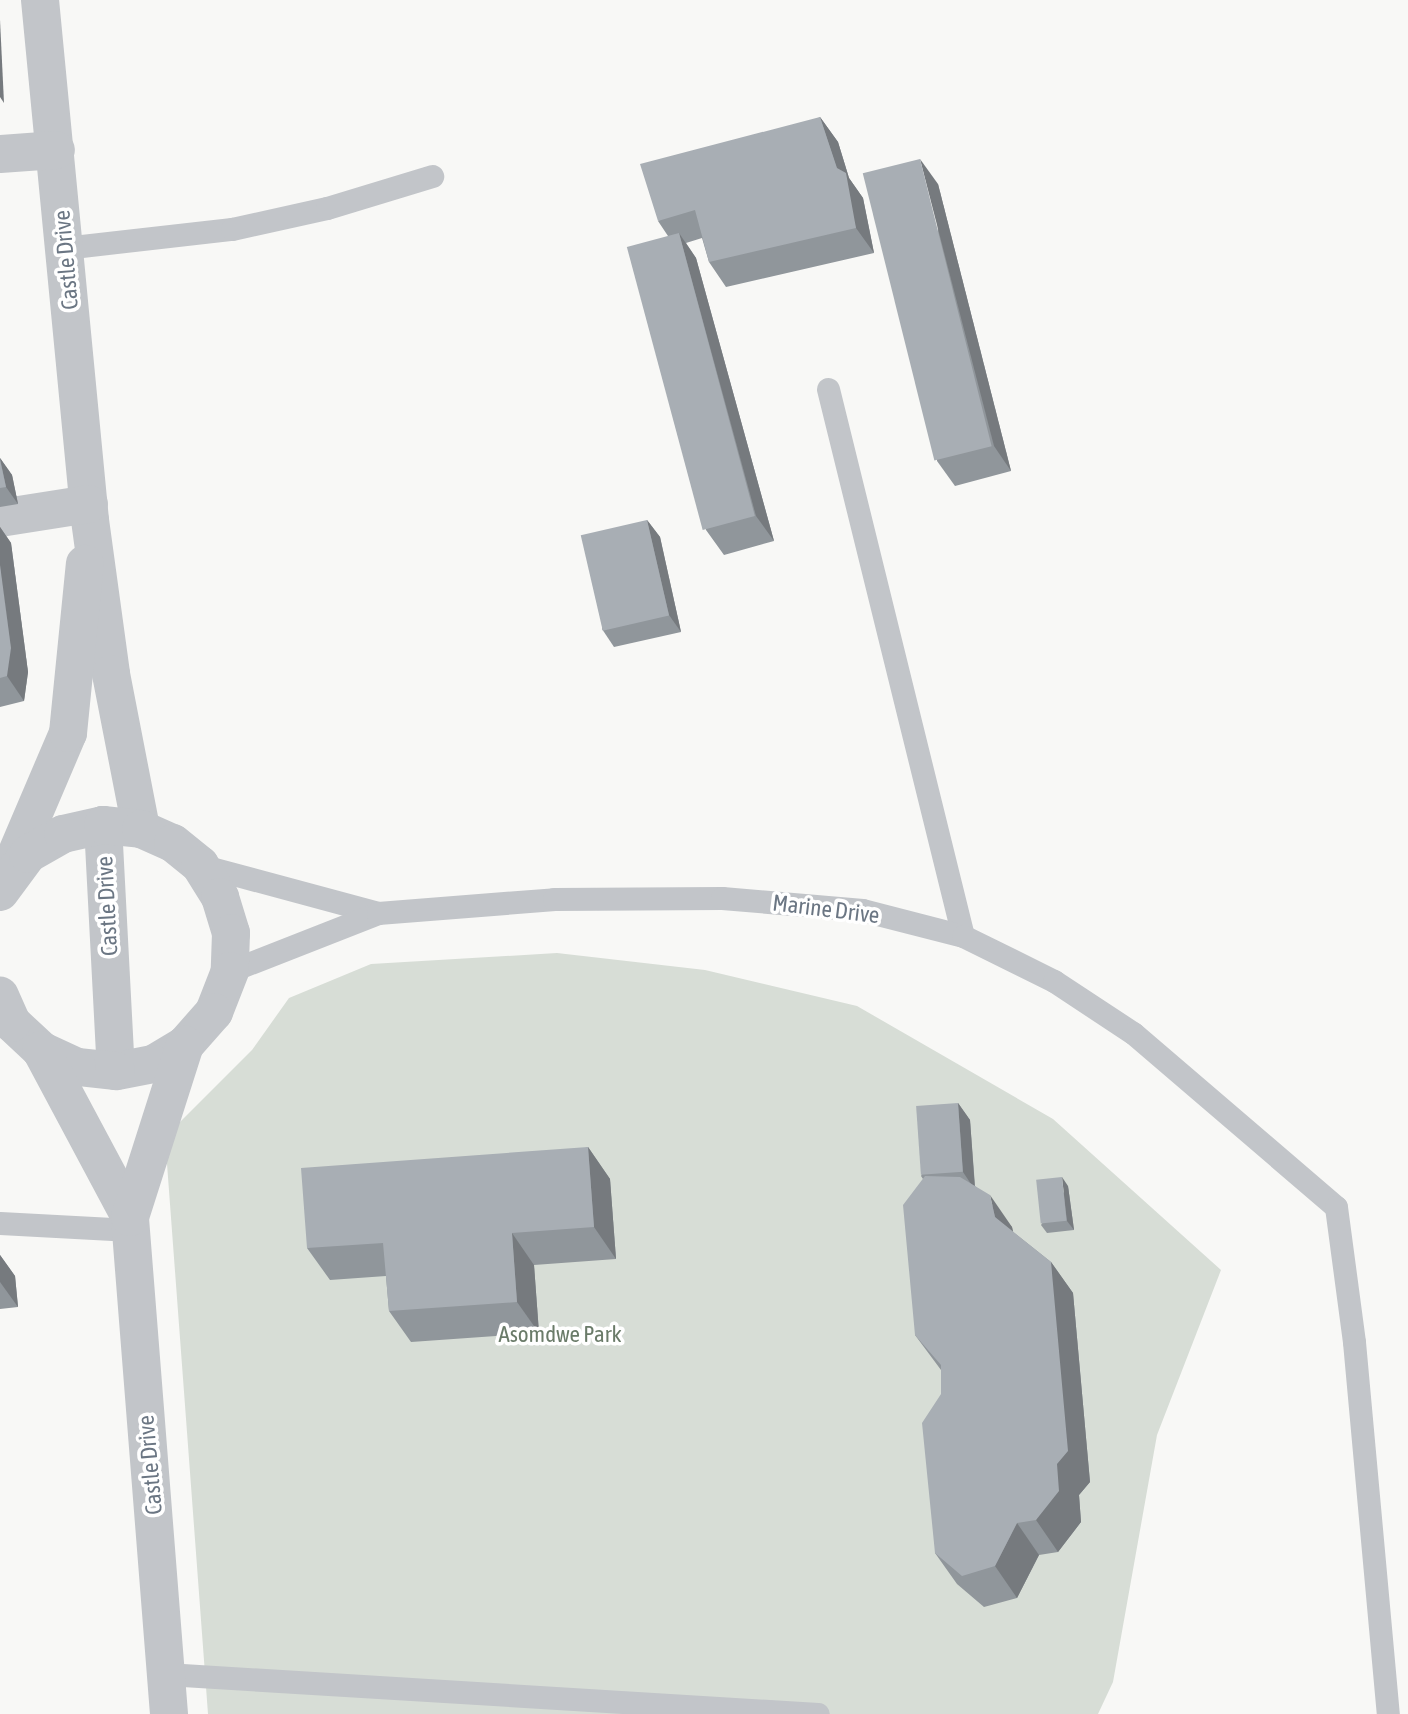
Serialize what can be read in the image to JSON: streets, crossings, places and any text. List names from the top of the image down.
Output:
{
  "streets": {
    "street": ["Castle Drive"],
    "lane": ["Marine Drive"]
  },
  "parks": ["Asomdwe Park"]
}
